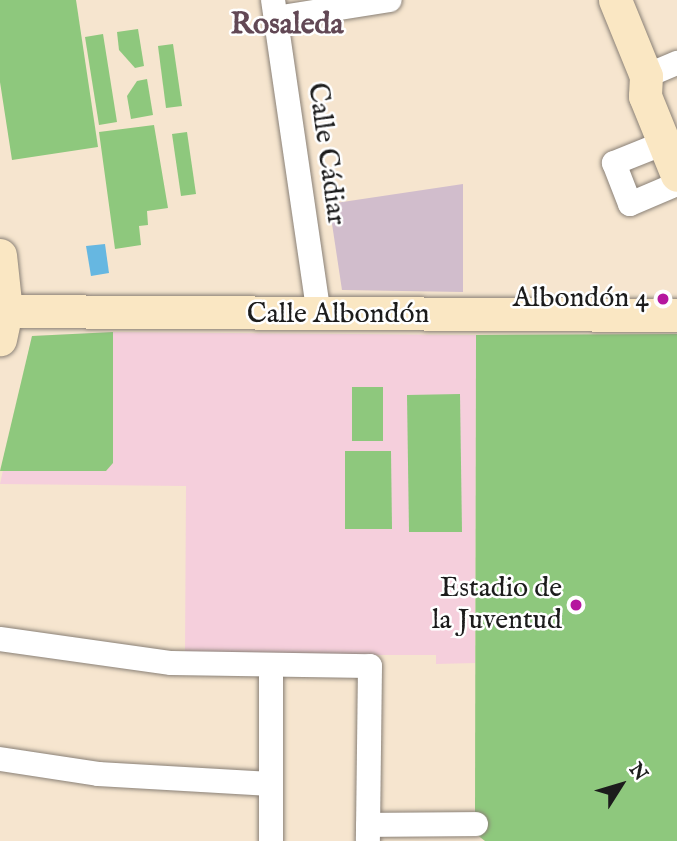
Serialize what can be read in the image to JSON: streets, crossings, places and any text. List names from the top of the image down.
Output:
{
  "streets": {
    "street": ["Calle Cádiar", "Calle Albondón"]
  },
  "crossings": [
    ["Calle Cádiar", "Calle Albondón"]
  ],
  "districts": ["Rosaleda"],
  "places": ["Albondón 4", "Estadio de la Juventud"],
  "north": "top right"
}
